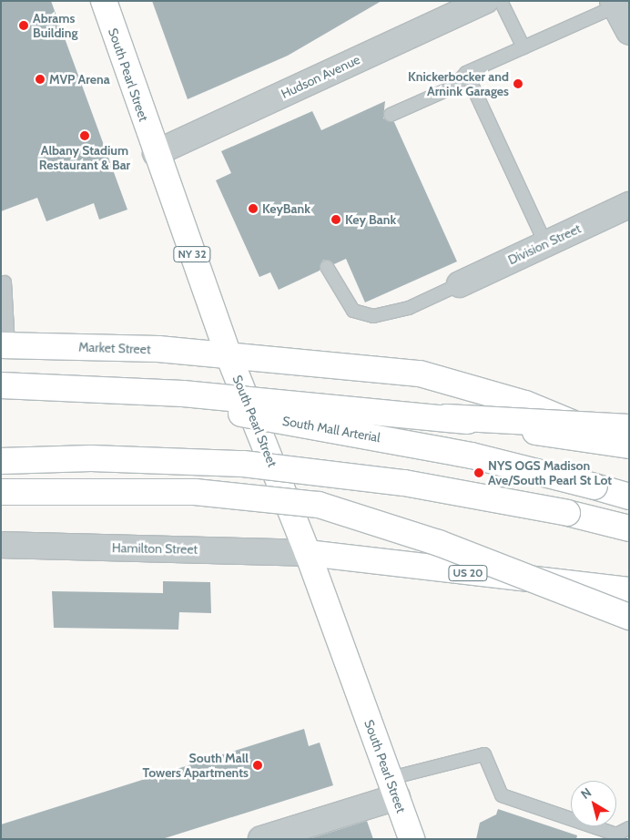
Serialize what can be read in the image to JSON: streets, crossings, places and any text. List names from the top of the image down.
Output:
{
  "streets": {
    "main road": [
      "South Pearl Street",
      "NY 32",
      "Market Street",
      "South Mall Arterial",
      "US 20"
    ],
    "street": ["Hudson Avenue", "Division Street", "Hamilton Street"]
  },
  "crossings": [
    ["South Pearl Street", "Hudson Avenue"],
    ["South Pearl Street", "Market Street"],
    ["South Pearl Street", "Hamilton Street"],
    ["South Pearl Street", "US 20"],
    ["Hamilton Street", "US 20"]
  ],
  "places": [
    "Abrams Building",
    "MVP Arena",
    "Knickerbocker and Arnink Garages",
    "Albany Stadium Restaurant & Bar",
    "KeyBank",
    "Key Bank",
    "NYS OGS Madison Ave/South Pearl St Lot",
    "South Mall Towers Apartments"
  ],
  "north": "top left"
}
